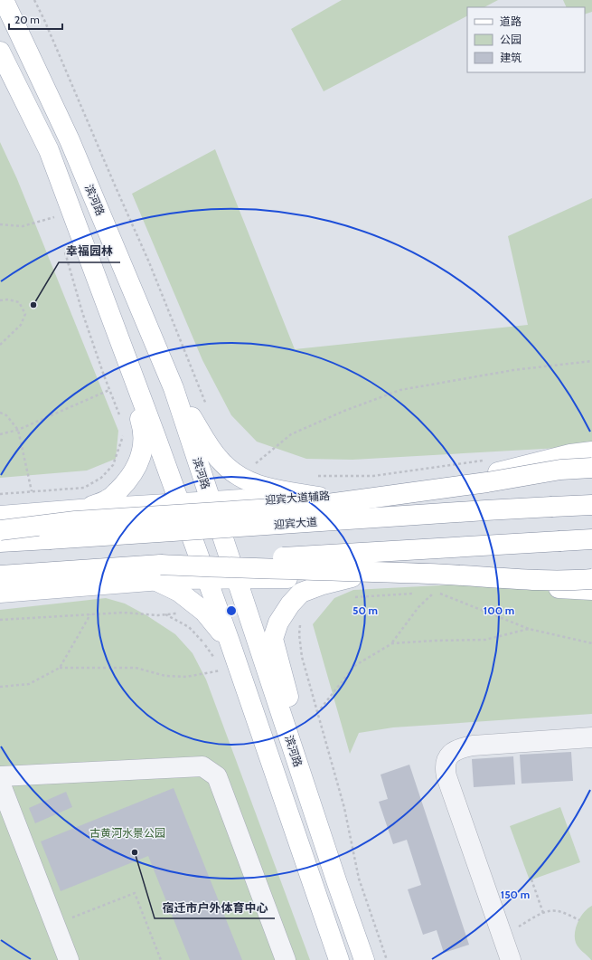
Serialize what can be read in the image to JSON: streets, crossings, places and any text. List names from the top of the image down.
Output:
{
  "streets": {
    "main road": ["滨河路", "迎宾大道辅路", "迎宾大道"]
  },
  "crossings": [
    ["滨河路", "迎宾大道辅路"]
  ],
  "parks": ["古黄河水景公园"],
  "places": ["幸福园林", "宿迁市户外体育中心"],
  "legend": ["道路", "公园", "建筑"],
  "scale_bar": "20 m",
  "rings": ["50 m", "100 m", "150 m"]
}
